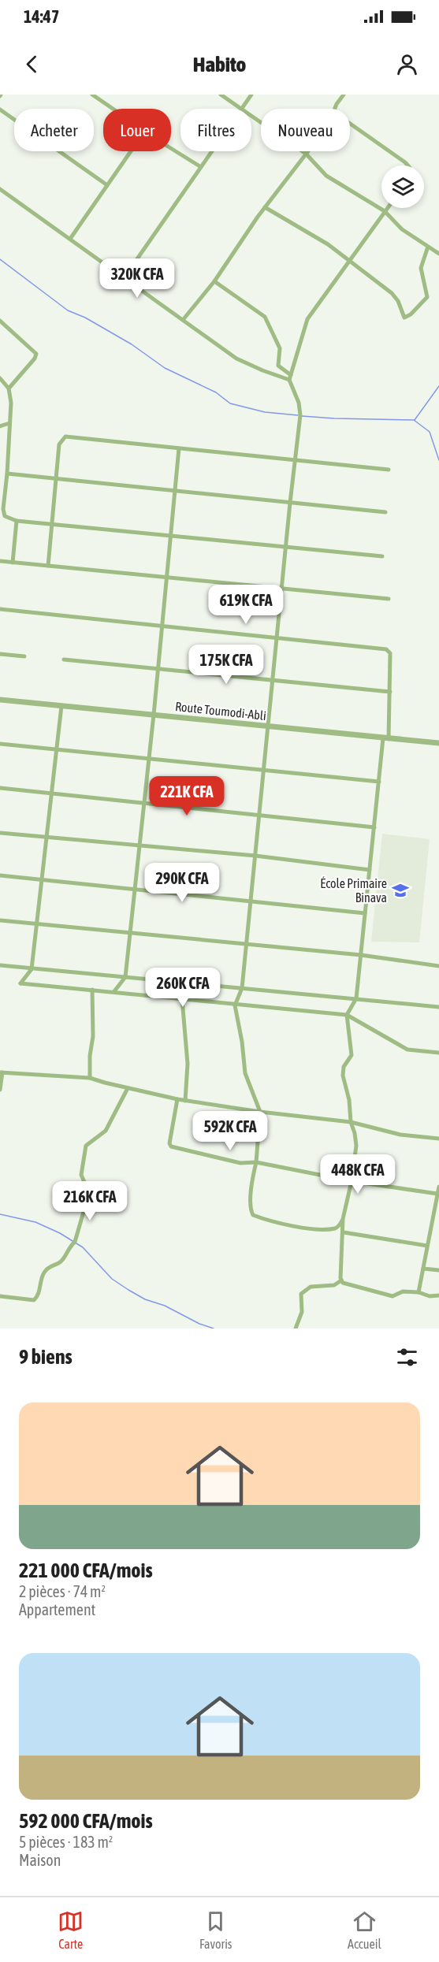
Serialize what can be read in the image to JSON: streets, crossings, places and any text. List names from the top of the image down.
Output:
{
  "streets": {
    "street": ["Route Toumodi-Abli"]
  },
  "places": {
    "school or university": ["École Primaire Binava"]
  },
  "page": {
    "status": "14:47",
    "header": "Habito",
    "chip": [
      "Acheter",
      "Louer",
      "Filtres",
      "Nouveau"
    ],
    "price": [
      "320K CFA",
      "619K CFA",
      "175K CFA",
      "221K CFA",
      "290K CFA",
      "260K CFA",
      "592K CFA",
      "448K CFA",
      "216K CFA"
    ],
    "heading": "9 biens",
    "list": [
      {
        "name": "221 000 CFA/mois",
        "note": "2 pièces · 74 m² · Appartement"
      },
      {
        "name": "592 000 CFA/mois",
        "note": "5 pièces · 183 m² · Maison"
      }
    ],
    "tabs": ["Carte", "Favoris", "Accueil"]
  }
}
